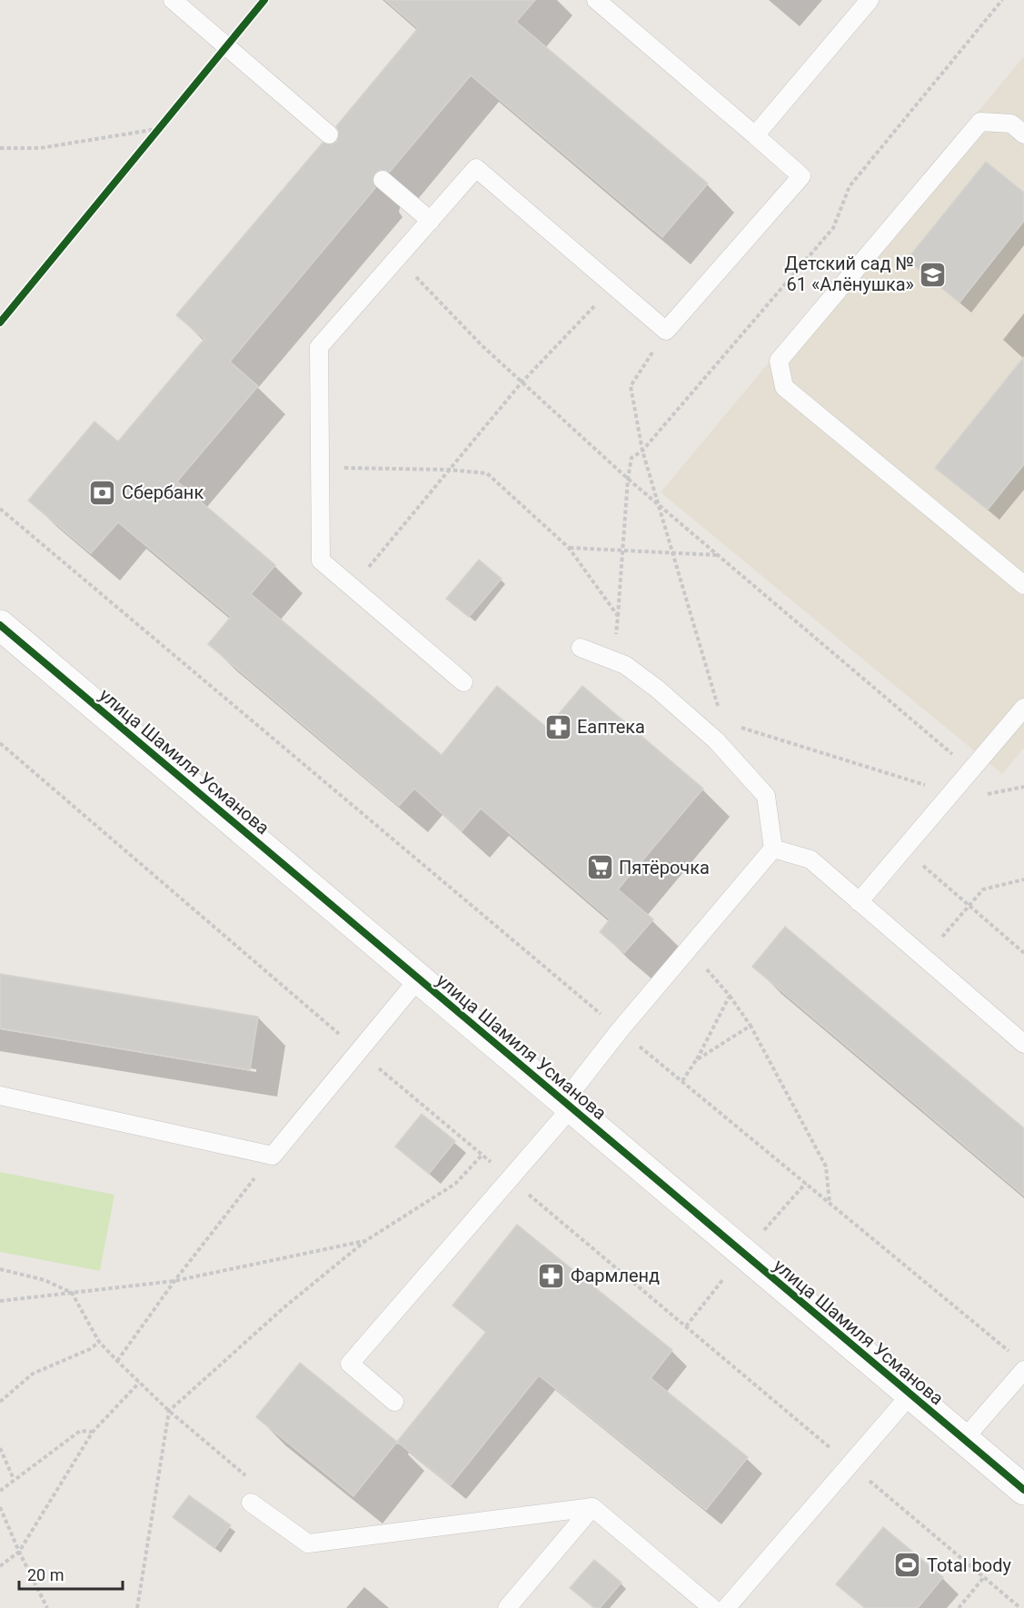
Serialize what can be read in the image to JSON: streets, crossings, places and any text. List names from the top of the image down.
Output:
{
  "streets": {
    "street": ["улица Шамиля Усманова"]
  },
  "places": {
    "school or university": ["Детский сад № 61 «Алёнушка»"],
    "bank": ["Сбербанк"],
    "pharmacy": ["Еаптека", "Фармленд"],
    "supermarket": ["Пятёрочка"],
    "sports": ["Total body"]
  },
  "scale_bar": "20 m"
}
